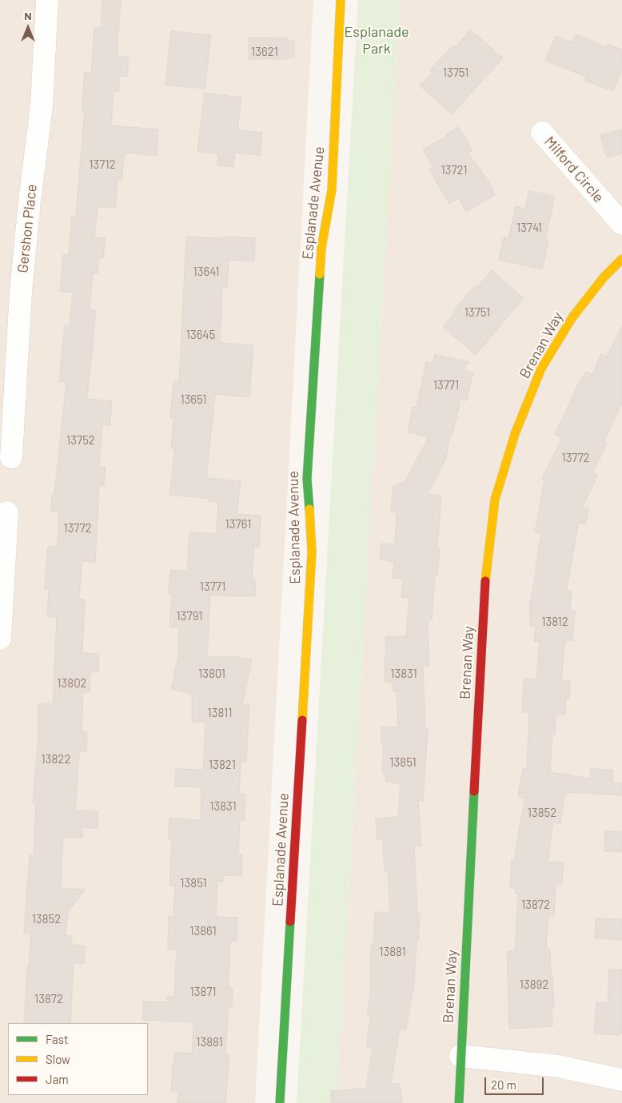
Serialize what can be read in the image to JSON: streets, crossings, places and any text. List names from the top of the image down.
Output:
{
  "streets": {
    "street": [
      "Milford Circle",
      "Esplanade Avenue",
      "Gershon Place",
      "Brenan Way"
    ]
  },
  "parks": ["Esplanade Park"],
  "house_numbers": [
    "13621",
    "13751",
    "13712",
    "13721",
    "13741",
    "13641",
    "13751",
    "13645",
    "13771",
    "13651",
    "13752",
    "13772",
    "13761",
    "13772",
    "13771",
    "13791",
    "13812",
    "13801",
    "13831",
    "13802",
    "13811",
    "13822",
    "13851",
    "13821",
    "13831",
    "13852",
    "13851",
    "13872",
    "13852",
    "13861",
    "13881",
    "13892",
    "13871",
    "13872",
    "13881"
  ],
  "legend": ["Fast", "Slow", "Jam"],
  "scale_bar": "20 m",
  "north": "top"
}
